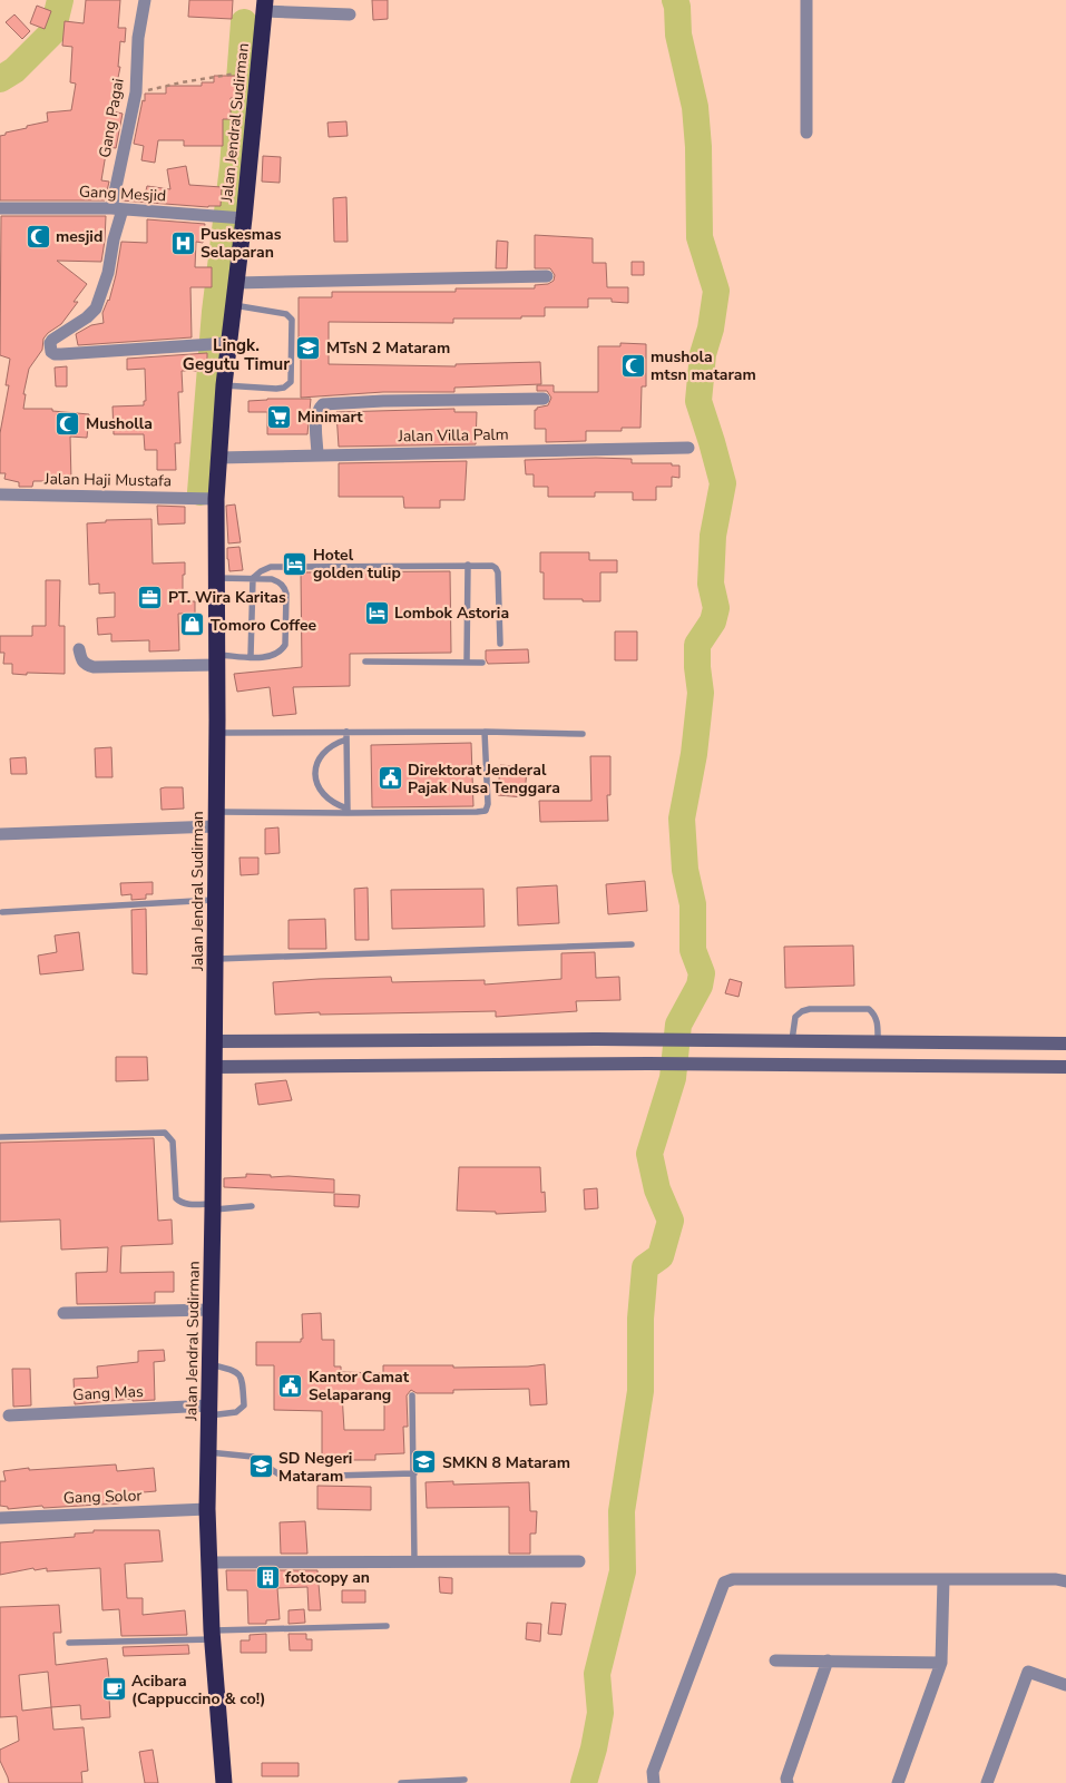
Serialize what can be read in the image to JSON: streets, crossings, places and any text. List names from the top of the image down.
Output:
{
  "streets": {
    "highway": ["Jalan Jendral Sudirman"],
    "street": [
      "Gang Pagai",
      "Gang Mesjid",
      "Jalan Villa Palm",
      "Jalan Haji Mustafa",
      "Gang Mas",
      "Gang Solor"
    ]
  },
  "crossings": [
    ["Gang Pagai", "Jalan Jendral Sudirman"],
    ["Gang Pagai", "Gang Mesjid"],
    ["Jalan Jendral Sudirman", "Gang Mesjid"],
    ["Jalan Jendral Sudirman", "Jalan Villa Palm"],
    ["Jalan Jendral Sudirman", "Jalan Haji Mustafa"],
    ["Jalan Jendral Sudirman", "Gang Mas"],
    ["Jalan Jendral Sudirman", "Gang Solor"]
  ],
  "districts": ["Lingk. Gegutu Timur"],
  "places": {
    "mosque": ["mesjid", "mushola mtsn mataram", "Musholla"],
    "hospital": ["Puskesmas Selaparan"],
    "school or university": ["MTsN 2 Mataram", "SMKN 8 Mataram", "SD Negeri Mataram"],
    "supermarket": ["Minimart"],
    "hotel": ["Hotel golden tulip", "Lombok Astoria"],
    "office": ["PT. Wira Karitas"],
    "shop": ["Tomoro Coffee"],
    "public building": ["Direktorat Jenderal Pajak Nusa Tenggara", "Kantor Camat Selaparang"],
    "building": ["fotocopy an"],
    "cafe": ["Acibara (Cappuccino & co!)"]
  }
}
